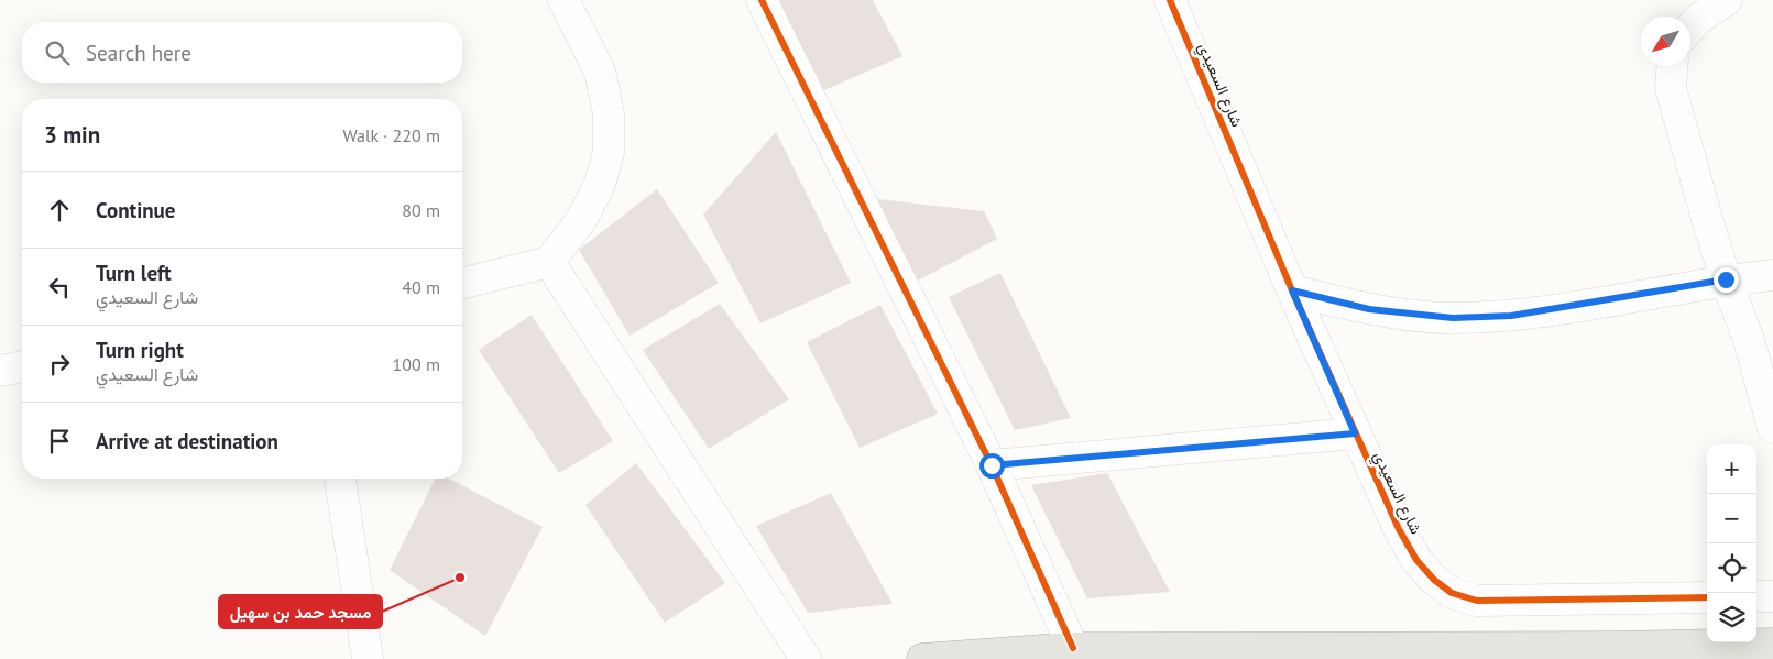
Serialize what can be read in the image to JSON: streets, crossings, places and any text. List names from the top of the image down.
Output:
{
  "streets": {
    "street": ["شارع السعيدي"]
  },
  "places": ["مسجد حمد بن سهيل"],
  "north": "bottom left",
  "page": {
    "search": "Search here",
    "heading": ["3 min", "Walk · 220 m"],
    "list": [
      ["Continue", "80 m"],
      ["Turn left", "شارع السعيدي", "40 m"],
      ["Turn right", "شارع السعيدي", "100 m"],
      "Arrive at destination"
    ],
    "map_buttons": ["+", "−"]
  }
}
